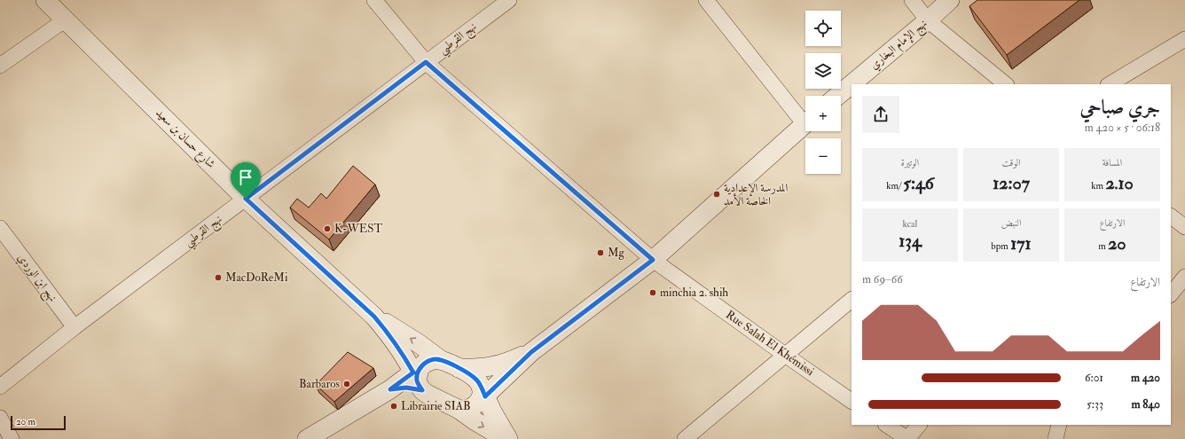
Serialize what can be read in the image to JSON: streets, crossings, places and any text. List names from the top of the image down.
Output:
{
  "streets": {
    "street": [
      "نهج القرطبي",
      "نهج الإمام البخاري",
      "شارع حسان بن سعيد",
      "نهج ابن الوردي",
      "Rue Salah El Khémissi"
    ]
  },
  "crossings": [
    ["نهج القرطبي", "شارع حسان بن سعيد"],
    ["نهج القرطبي", "نهج ابن الوردي"],
    ["نهج القرطبي", "Rue Salah El Khémissi"]
  ],
  "places": [
    "المدرسة الإعدادية الخاصة الأمد",
    "K-WEST",
    "Mg",
    "MacDoReMi",
    "minchia 2. shih",
    "Barbaros",
    "Librairie SIAB"
  ],
  "scale_bar": "20 m",
  "page": {
    "map_buttons": ["+", "−"],
    "heading": ["جري صباحي", "06:18 · 5 × 420 m"],
    "stats": [
      ["المسافة", "2.10 km"],
      ["الوقت", "12:07"],
      ["الوتيرة", "5:46 /km"],
      ["الارتفاع", "20 m"],
      ["النبض", "171 bpm"],
      ["kcal", "134"]
    ],
    "chart": ["الارتفاع", "66–69 m"],
    "list": [
      {
        "name": "420 m",
        "note": "6:01"
      },
      {
        "name": "840 m",
        "note": "5:33"
      }
    ],
    "scale": "20 m"
  }
}
